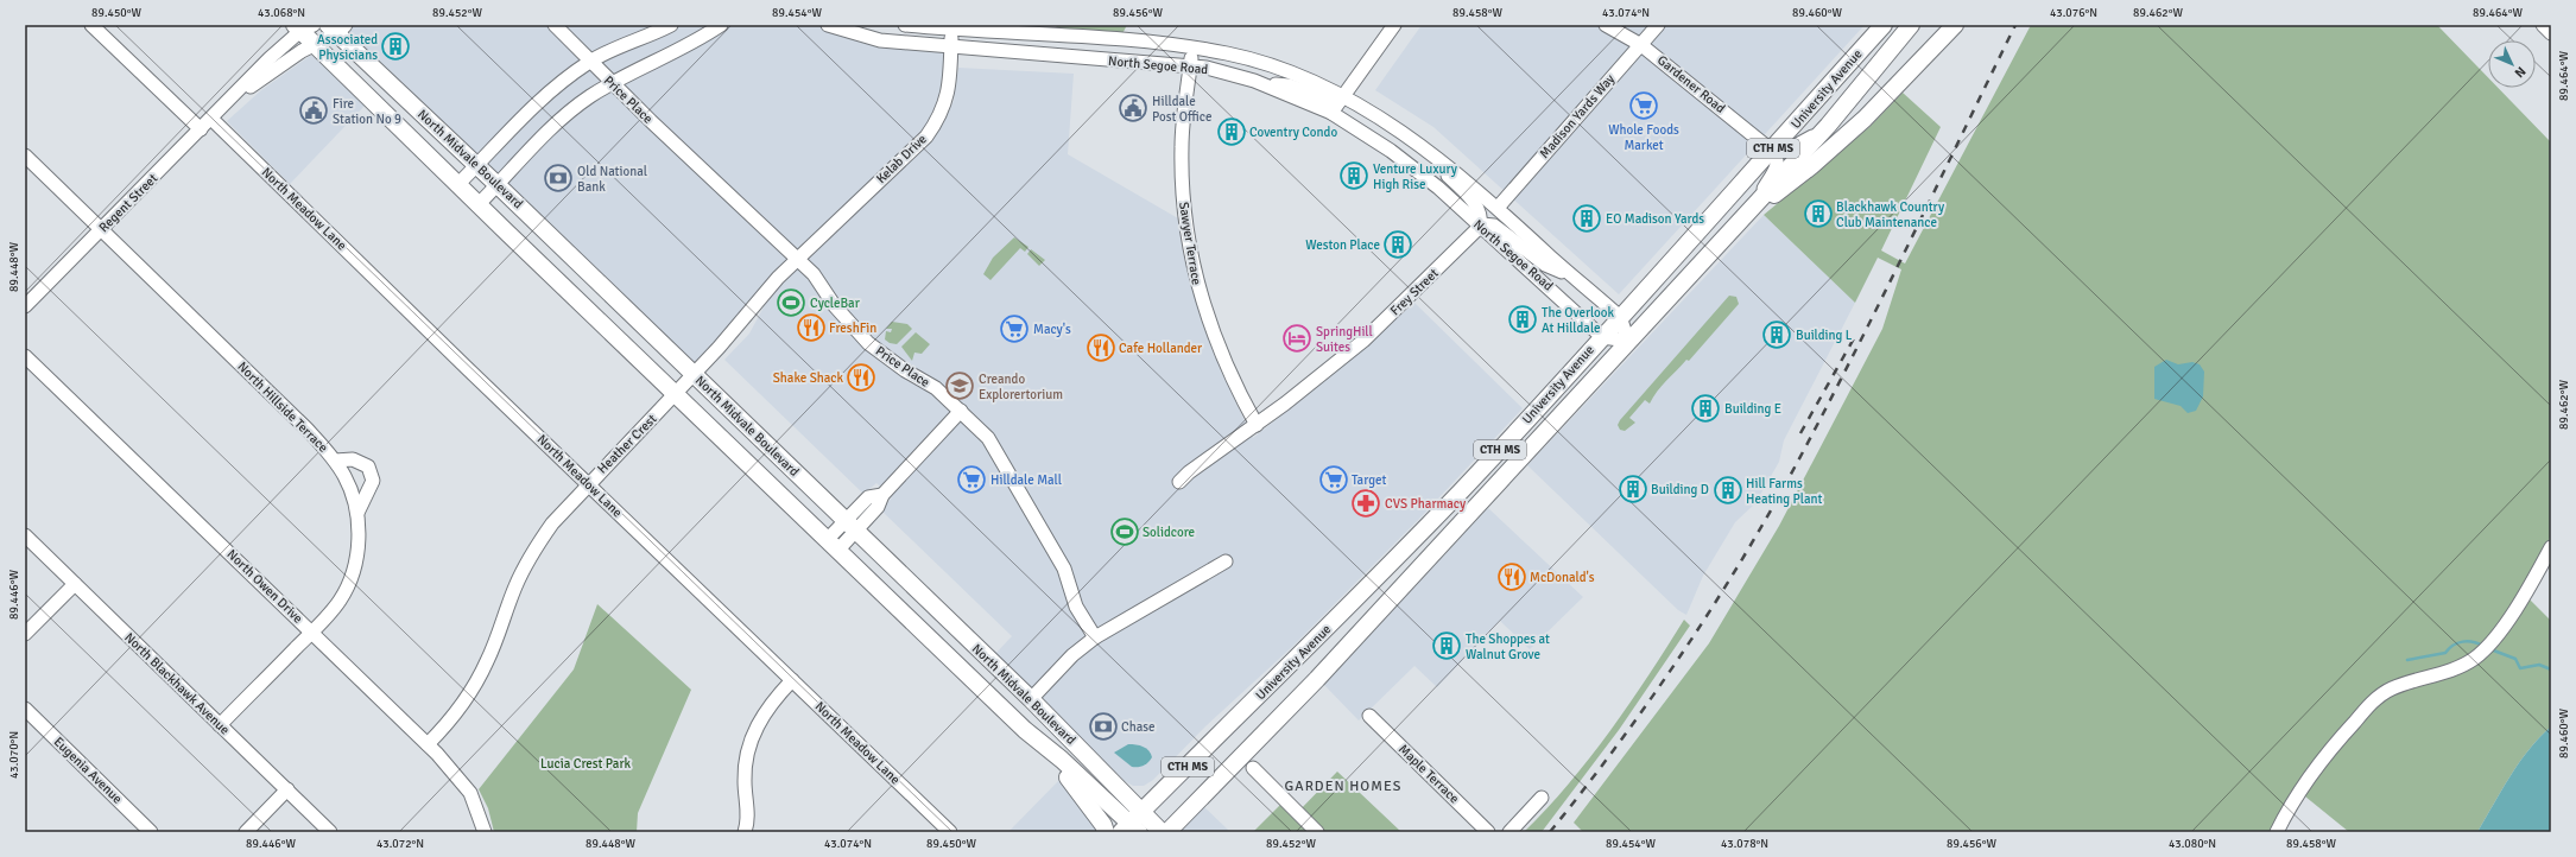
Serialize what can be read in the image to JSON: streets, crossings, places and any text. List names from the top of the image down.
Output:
{
  "streets": {
    "main road": ["University Avenue", "CTH MS", "North Midvale Boulevard"],
    "street": [
      "North Segoe Road",
      "Gardener Road",
      "Price Place",
      "Madison Yards Way",
      "Kelab Drive",
      "Regent Street",
      "North Meadow Lane",
      "Sawyer Terrace",
      "Frey Street",
      "North Hillside Terrace",
      "Heather Crest",
      "North Owen Drive",
      "North Blackhawk Avenue",
      "Eugenia Avenue",
      "Maple Terrace"
    ]
  },
  "crossings": [
    ["North Segoe Road", "University Avenue"],
    ["North Segoe Road", "Madison Yards Way"],
    ["North Segoe Road", "Kelab Drive"],
    ["North Segoe Road", "Sawyer Terrace"],
    ["North Segoe Road", "Frey Street"],
    ["Gardener Road", "University Avenue"],
    ["Gardener Road", "Madison Yards Way"],
    ["University Avenue", "North Midvale Boulevard"],
    ["Price Place", "Kelab Drive"],
    ["Price Place", "Heather Crest"],
    ["North Midvale Boulevard", "Regent Street"],
    ["North Midvale Boulevard", "Heather Crest"],
    ["Kelab Drive", "Heather Crest"],
    ["Regent Street", "North Meadow Lane"],
    ["Regent Street", "North Hillside Terrace"],
    ["North Meadow Lane", "Heather Crest"],
    ["Sawyer Terrace", "Frey Street"],
    ["North Hillside Terrace", "North Owen Drive"],
    ["North Hillside Terrace", "North Blackhawk Avenue"],
    ["Heather Crest", "North Owen Drive"]
  ],
  "districts": ["GARDEN HOMES"],
  "parks": ["Lucia Crest Park"],
  "places": {
    "building": [
      "Associated Physicians",
      "Coventry Condo",
      "Venture Luxury High Rise",
      "Blackhawk Country Club Maintenance",
      "EO Madison Yards",
      "Weston Place",
      "The Overlook At Hilldale",
      "Building L",
      "Building E",
      "Building D",
      "Hill Farms Heating Plant",
      "The Shoppes at Walnut Grove"
    ],
    "supermarket": [
      "Whole Foods Market",
      "Macy's",
      "Hilldale Mall",
      "Target"
    ],
    "public building": ["Hilldale Post Office", "Fire Station No 9"],
    "bank": ["Old National Bank", "Chase"],
    "sports": ["CycleBar", "Solidcore"],
    "restaurant": [
      "FreshFin",
      "Cafe Hollander",
      "Shake Shack",
      "McDonald's"
    ],
    "hotel": ["SpringHill Suites"],
    "school or university": ["Creando Explorertorium"],
    "pharmacy": ["CVS Pharmacy"]
  },
  "north": "bottom right",
  "coordinates": [
    "89.450°W",
    "43.068°N",
    "89.452°W",
    "89.454°W",
    "89.456°W",
    "89.458°W",
    "43.074°N",
    "89.460°W",
    "43.076°N",
    "89.462°W",
    "89.464°W",
    "89.448°W",
    "89.446°W",
    "43.070°N",
    "43.072°N",
    "43.078°N",
    "43.080°N"
  ]
}
